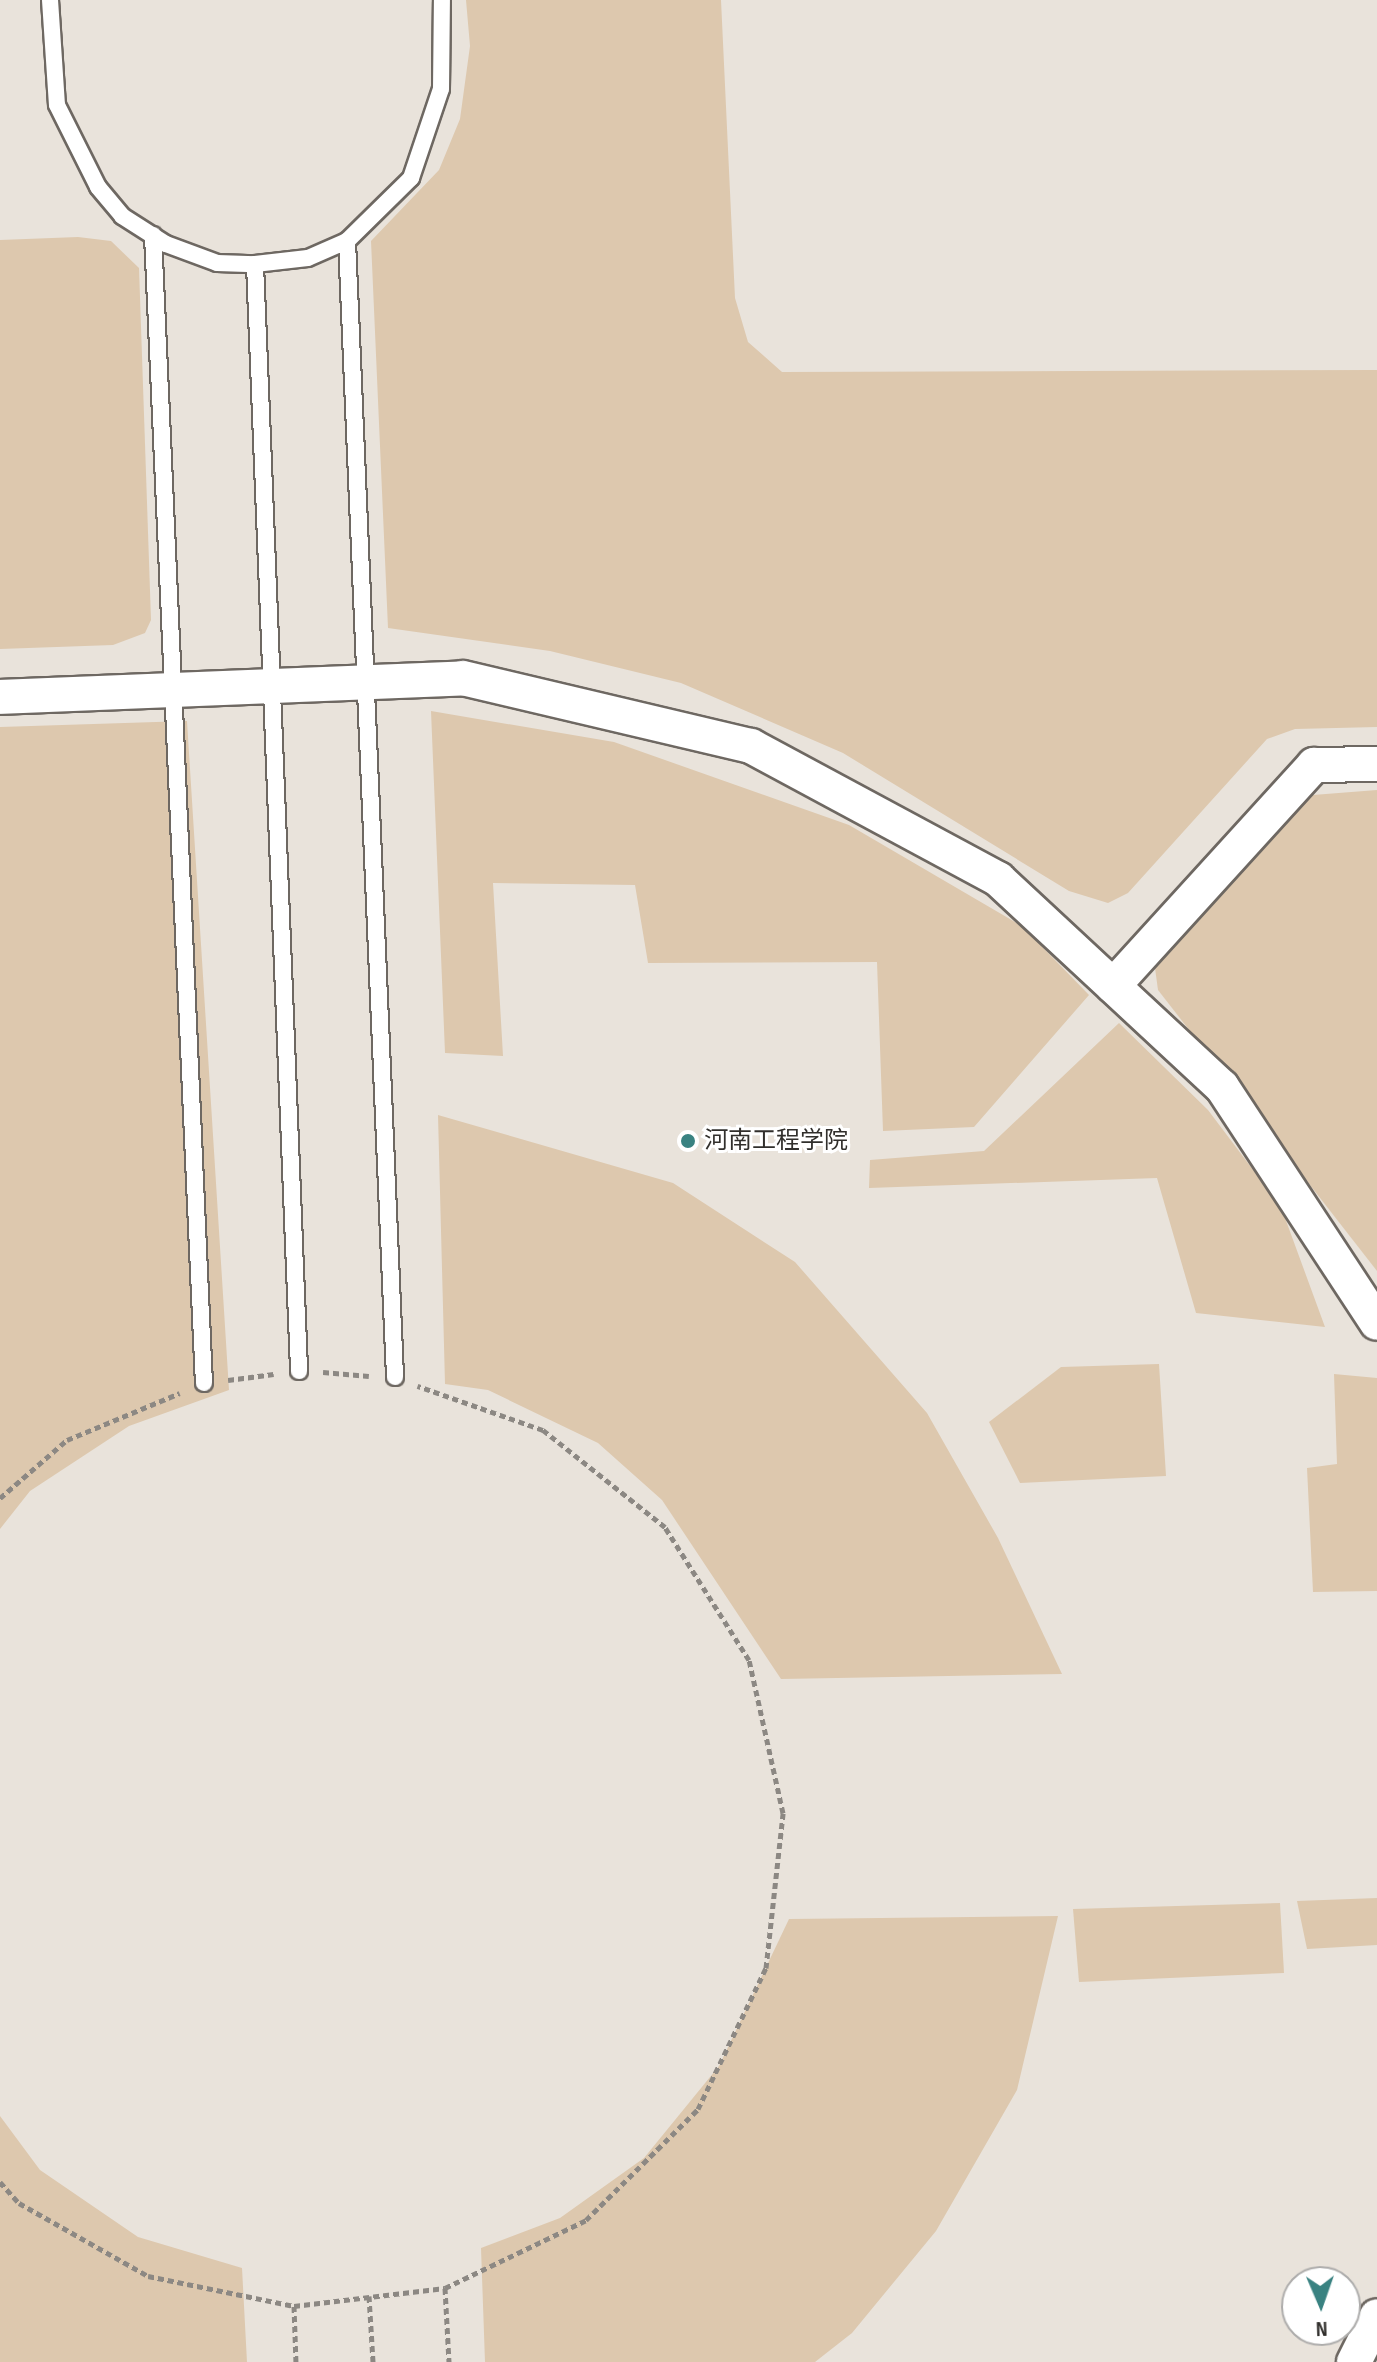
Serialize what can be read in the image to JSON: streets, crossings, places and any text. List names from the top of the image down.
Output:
{
  "places": ["河南工程学院"],
  "north": "bottom"
}
